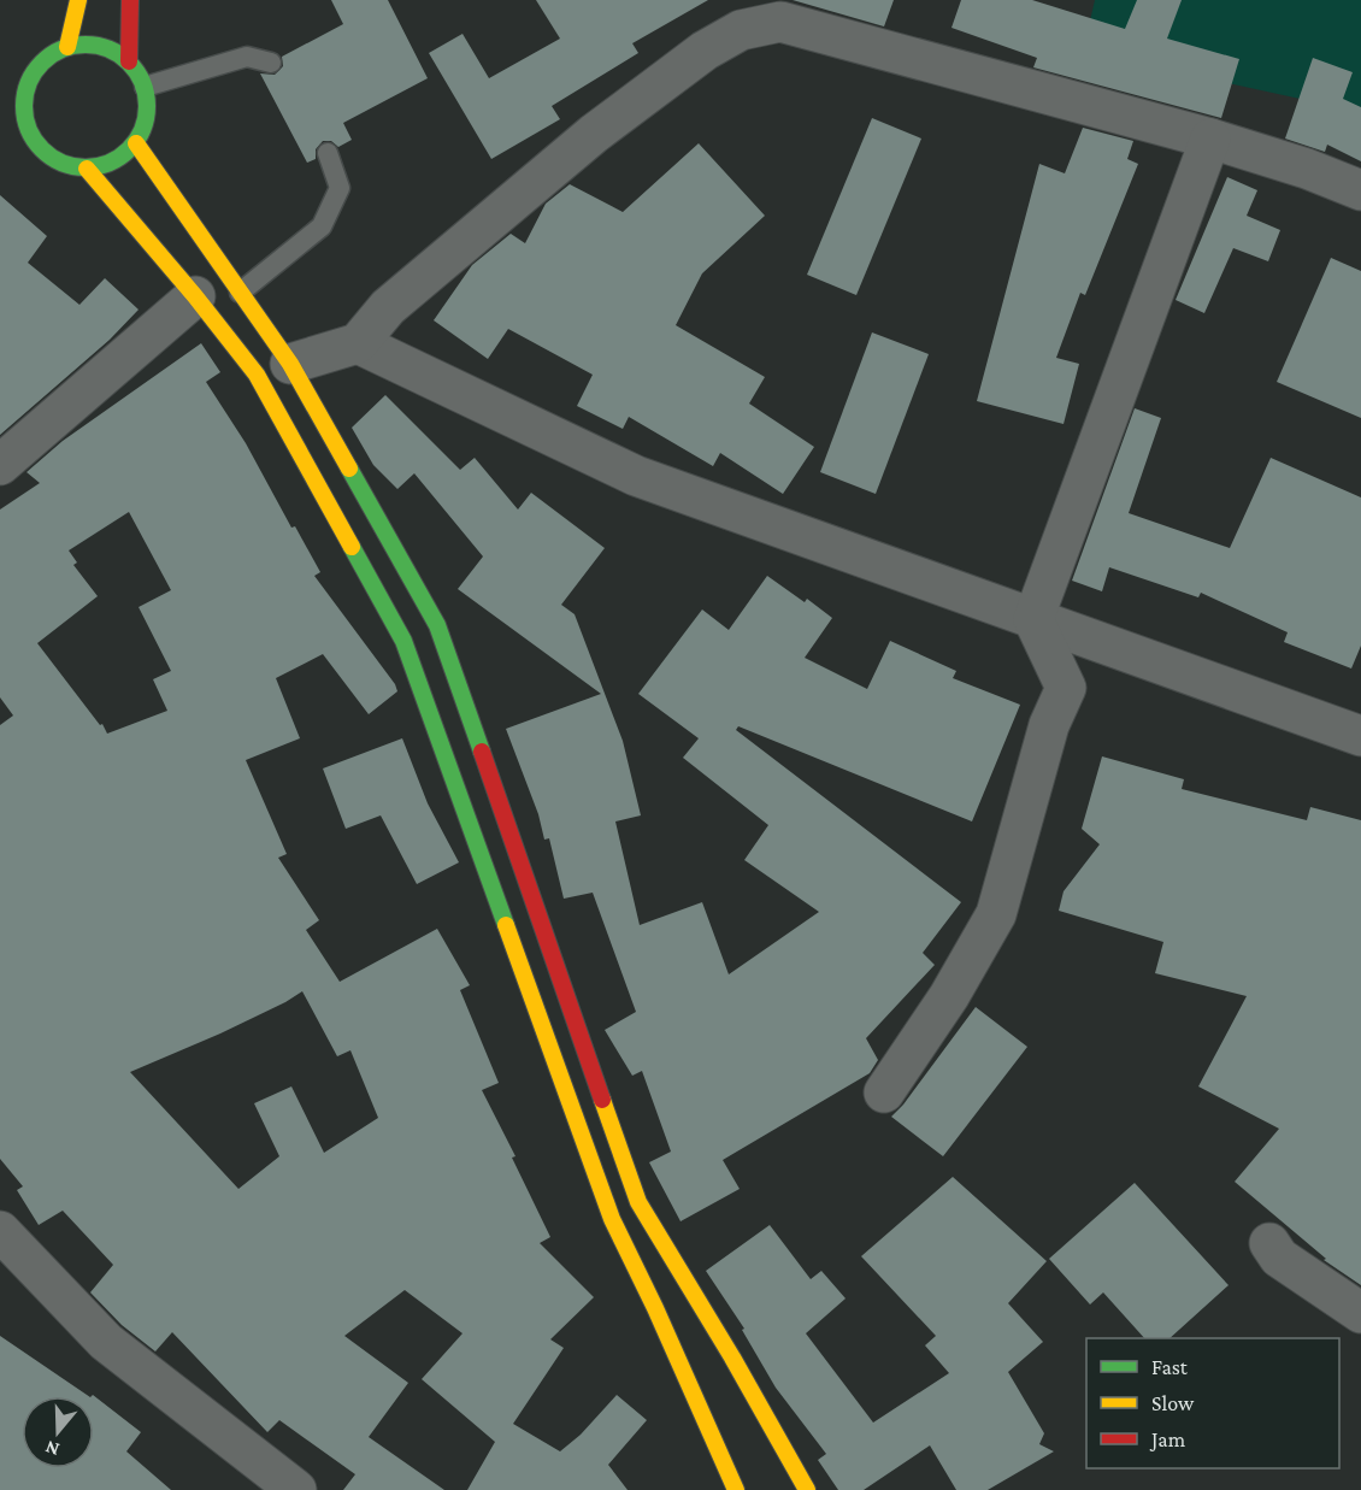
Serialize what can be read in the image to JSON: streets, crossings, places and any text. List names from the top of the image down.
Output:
{
  "legend": ["Fast", "Slow", "Jam"],
  "north": "bottom"
}
